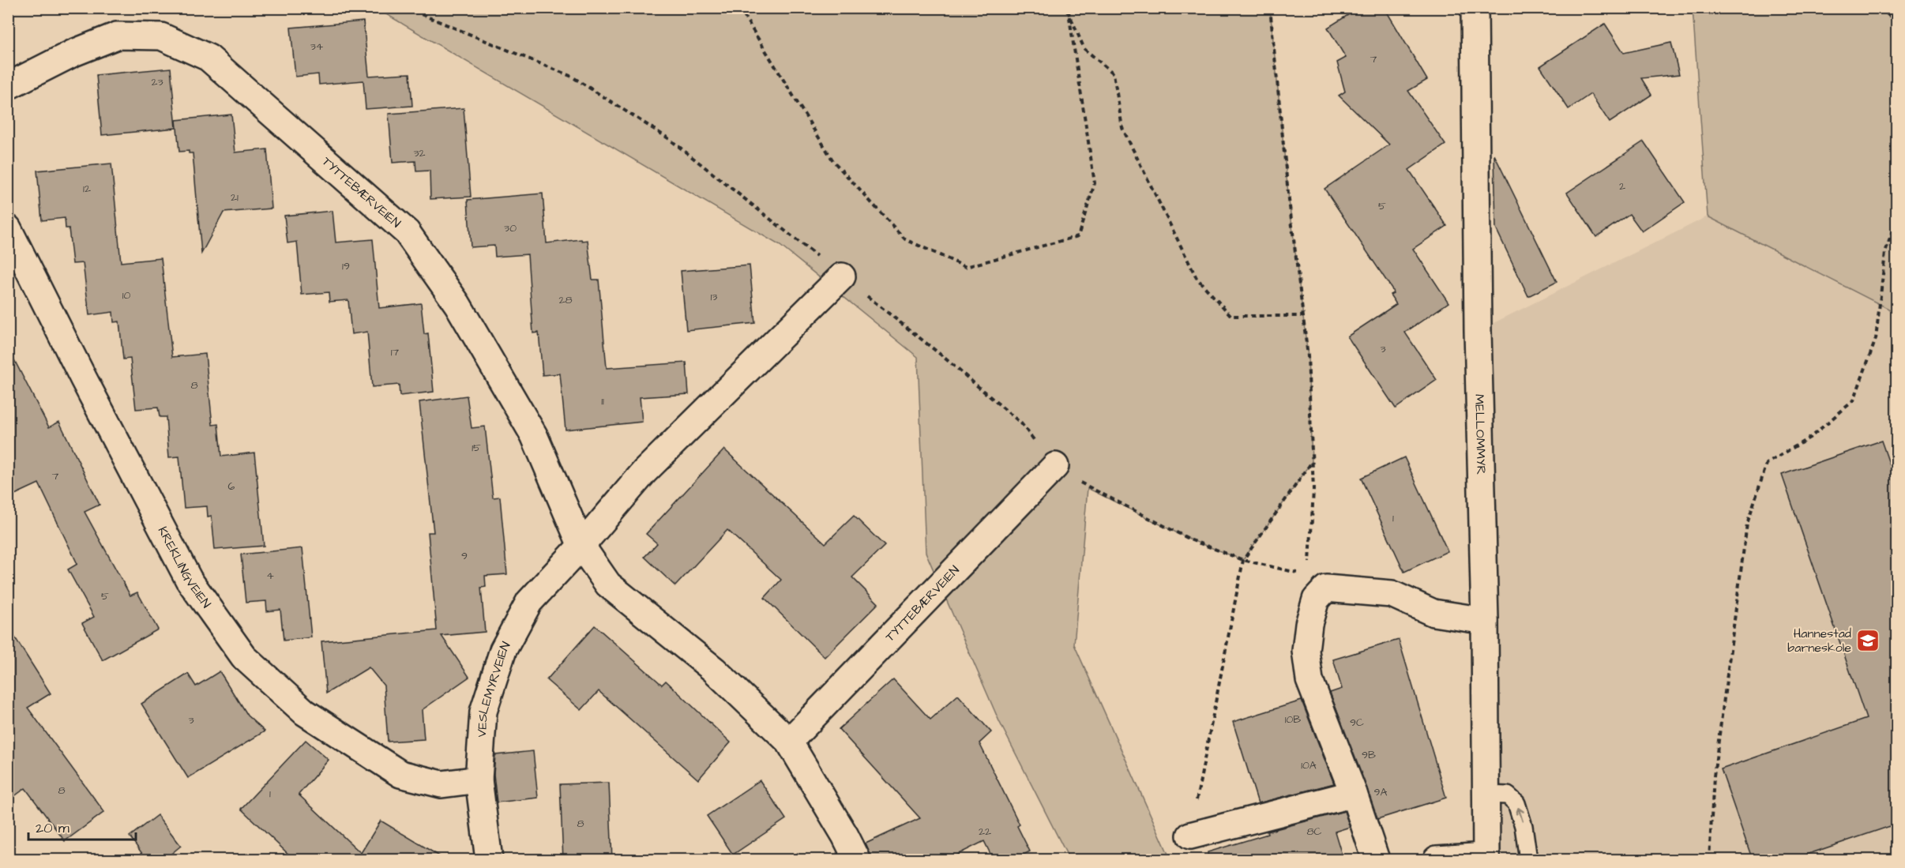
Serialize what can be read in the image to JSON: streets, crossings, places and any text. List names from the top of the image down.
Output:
{
  "streets": {
    "street": [
      "TYTTEBÆRVEIEN",
      "MELLOMMYR",
      "KREKLINGVEIEN",
      "VESLEMYRVEIEN"
    ]
  },
  "crossings": [
    ["TYTTEBÆRVEIEN", "VESLEMYRVEIEN"],
    ["KREKLINGVEIEN", "VESLEMYRVEIEN"]
  ],
  "places": {
    "school or university": ["Hannestad barneskole"]
  },
  "house_numbers": [
    "34",
    "7",
    "23",
    "32",
    "2",
    "12",
    "21",
    "5",
    "30",
    "19",
    "10",
    "13",
    "28",
    "3",
    "17",
    "8",
    "11",
    "15",
    "7",
    "6",
    "1",
    "9",
    "4",
    "5",
    "10B",
    "3",
    "9C",
    "9B",
    "10A",
    "8",
    "9A",
    "1",
    "8",
    "22",
    "8C"
  ],
  "scale_bar": "20 m"
}
